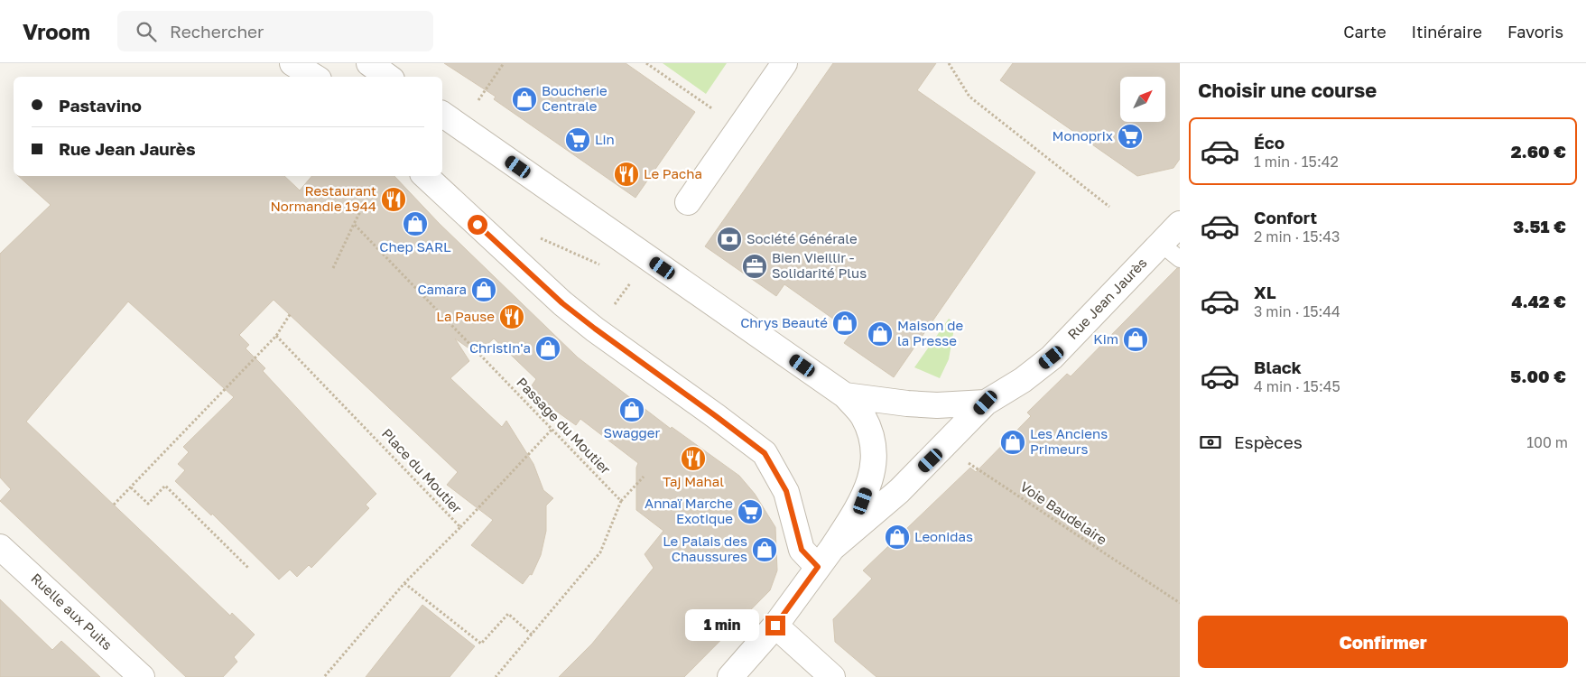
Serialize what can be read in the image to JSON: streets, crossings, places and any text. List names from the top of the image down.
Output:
{
  "streets": {
    "street": ["Rue Jean Jaurès", "Ruelle aux Puits"],
    "path": ["Passage du Moutier", "Place du Moutier", "Voie Baudelaire"]
  },
  "crossings": [
    ["Rue Jean Jaurès", "Voie Baudelaire"]
  ],
  "places": {
    "shop": [
      "Boucherie Centrale",
      "Chep SARL",
      "Camara",
      "Chrys Beauté",
      "Maison de la Presse",
      "Kim",
      "Christin'a",
      "Swagger",
      "Les Anciens Primeurs",
      "Leonidas",
      "Le Palais des Chaussures"
    ],
    "supermarket": ["Monoprix", "Lin", "Annaï Marche Exotique"],
    "restaurant": [
      "Le Pacha",
      "Restaurant Normandie 1944",
      "La Pause",
      "Taj Mahal"
    ],
    "bank": ["Société Générale"],
    "office": ["Bien Vieillir - Solidarité Plus"]
  },
  "north": "top right",
  "page": {
    "header": "Vroom",
    "search": "Rechercher",
    "nav": ["Carte", "Itinéraire", "Favoris"],
    "heading": "Choisir une course",
    "banner": ["Pastavino", "Rue Jean Jaurès"],
    "list": [
      {
        "name": "Éco",
        "note": "1 min · 15:42",
        "value": "2.60 €"
      },
      {
        "name": "Confort",
        "note": "2 min · 15:43",
        "value": "3.51 €"
      },
      {
        "name": "XL",
        "note": "3 min · 15:44",
        "value": "4.42 €"
      },
      {
        "name": "Black",
        "note": "4 min · 15:45",
        "value": "5.00 €"
      }
    ],
    "pay": ["Espèces", "100 m"],
    "buttons": "Confirmer",
    "bubble": "1 min"
  }
}
